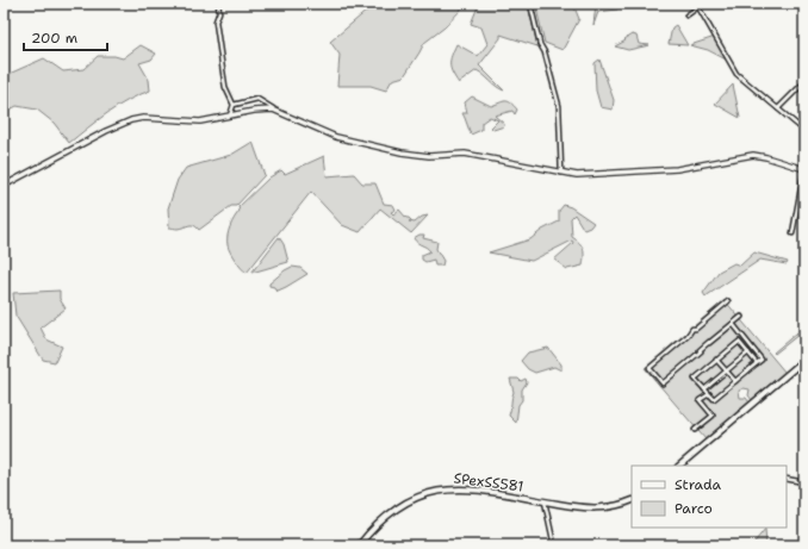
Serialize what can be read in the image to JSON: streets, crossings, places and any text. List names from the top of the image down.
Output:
{
  "streets": {
    "main road": ["SPexSS581"]
  },
  "legend": ["Strada", "Parco"],
  "scale_bar": "200 m"
}
